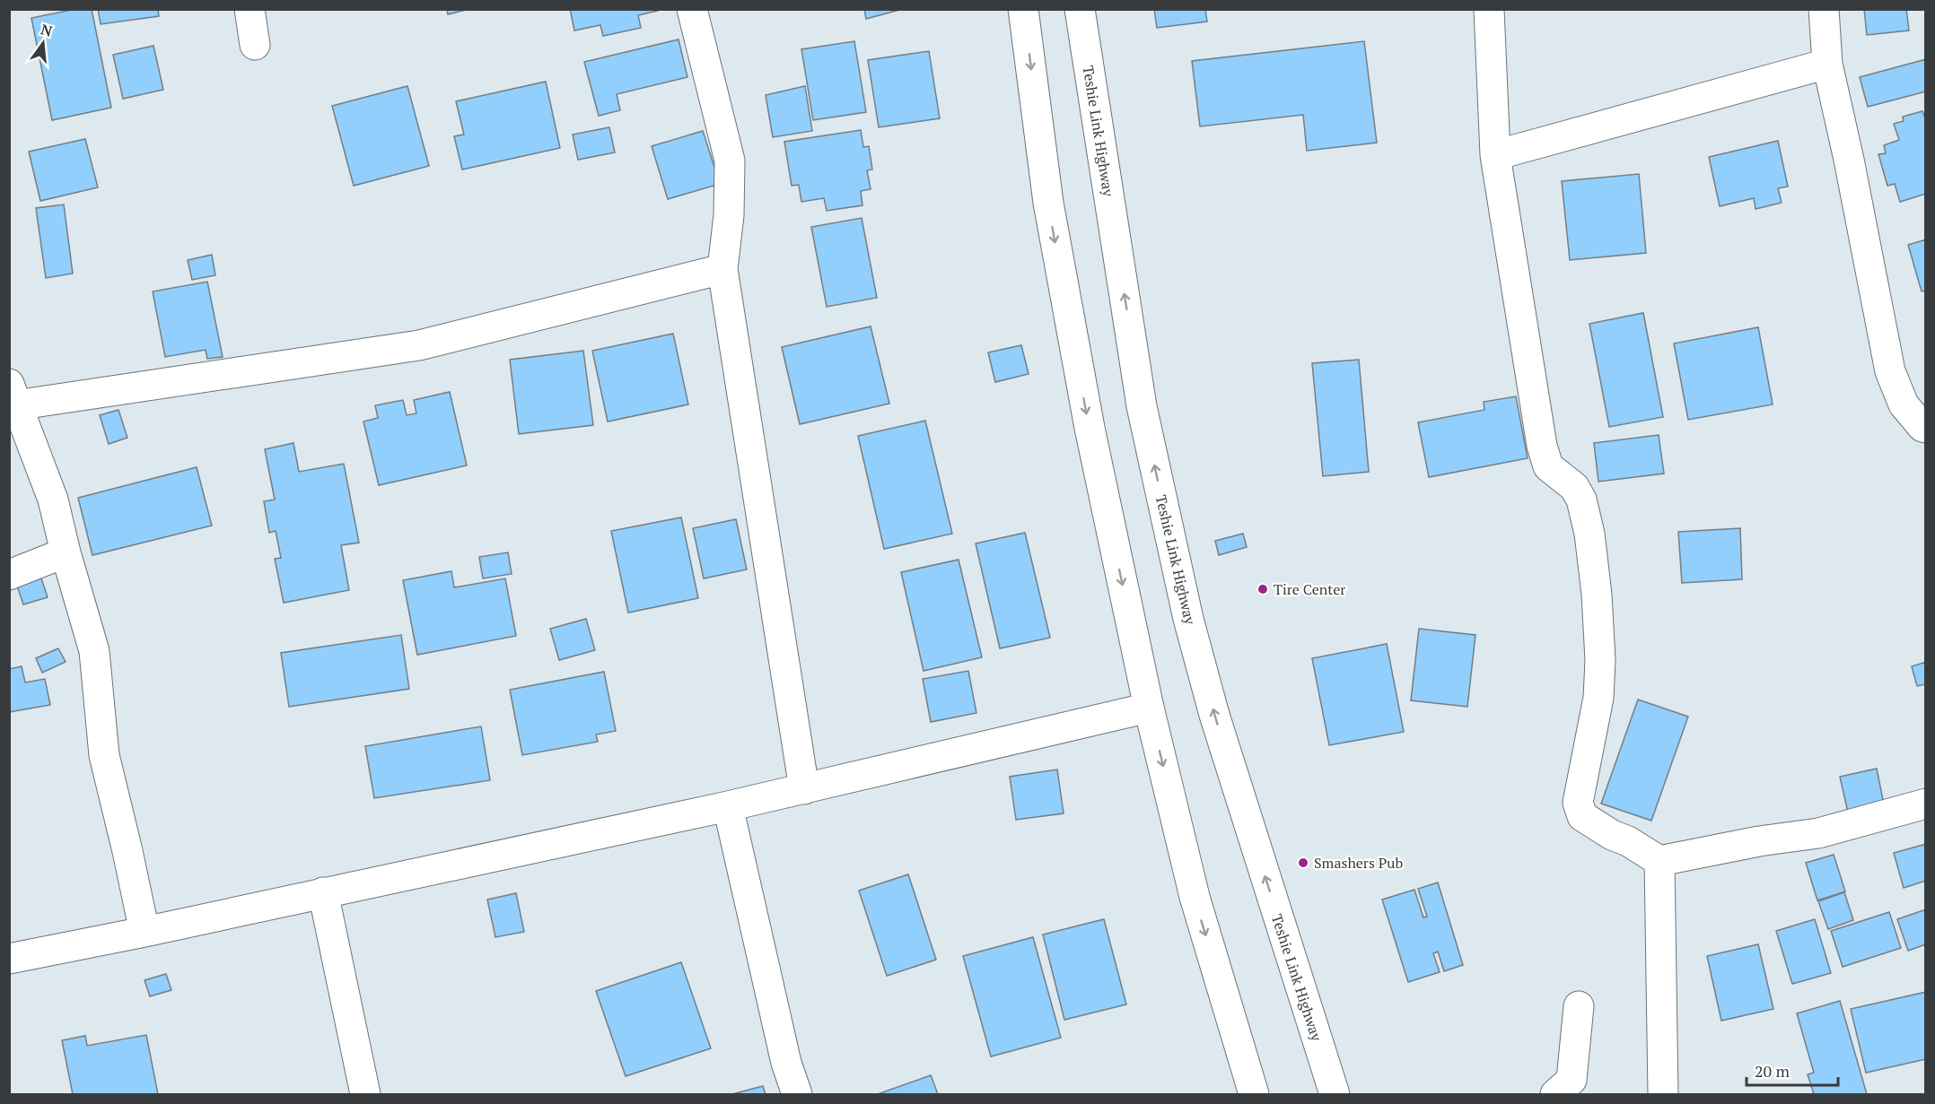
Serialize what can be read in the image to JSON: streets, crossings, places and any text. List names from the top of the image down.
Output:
{
  "streets": {
    "street": ["Teshie Link Highway"]
  },
  "places": ["Tire Center", "Smashers Pub"],
  "scale_bar": "20 m",
  "north": "top"
}
